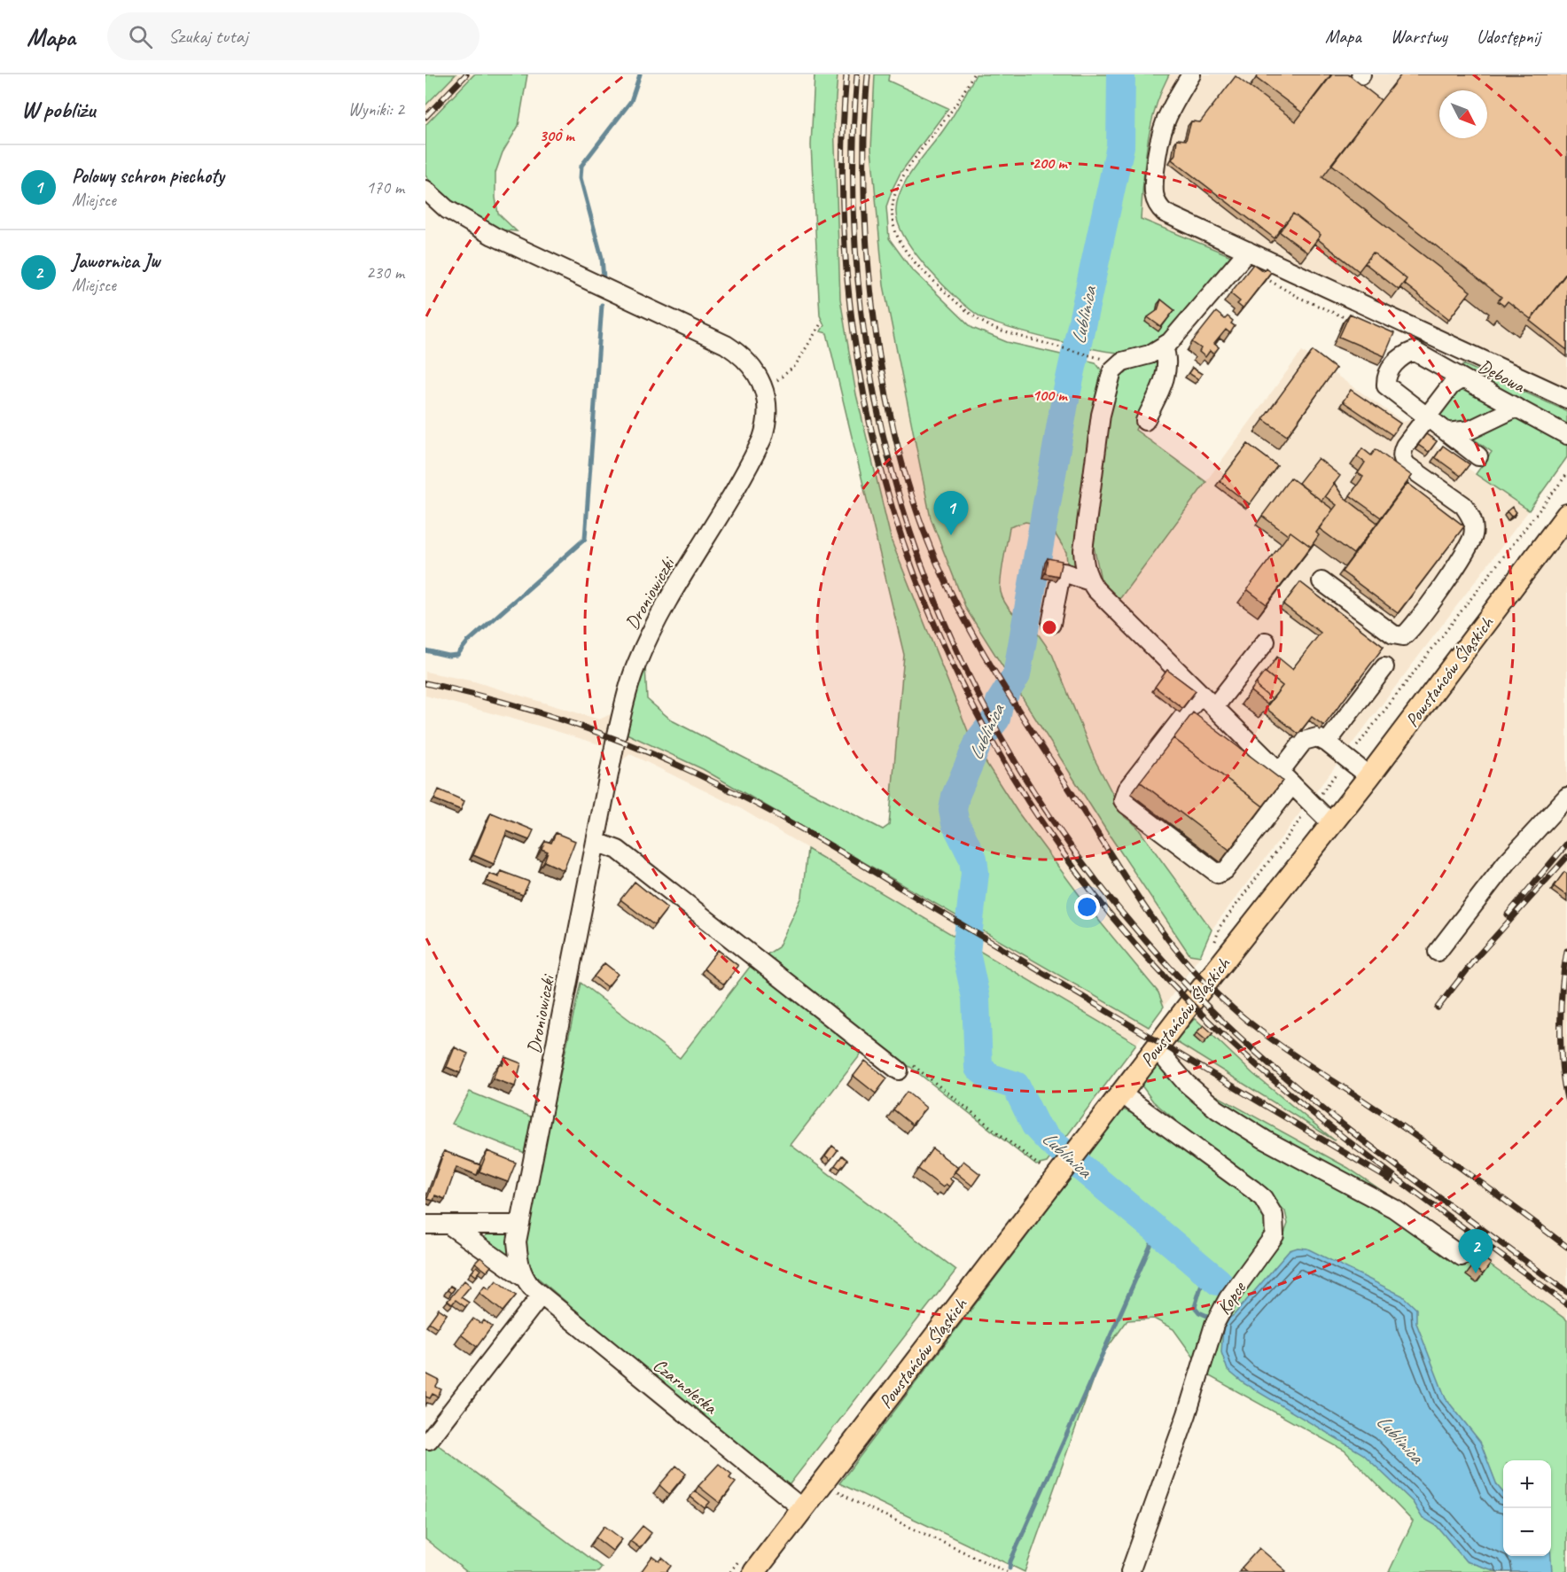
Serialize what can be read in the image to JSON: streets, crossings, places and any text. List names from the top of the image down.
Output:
{
  "streets": {
    "main road": ["Powstańców Śląskich"],
    "street": [
      "Dębowa",
      "Droniowiczki",
      "Kopce",
      "Czarnoleska"
    ]
  },
  "crossings": [
    ["Powstańców Śląskich", "Kopce"],
    ["Powstańców Śląskich", "Czarnoleska"]
  ],
  "water": ["Lublinica"],
  "north": "bottom right",
  "page": {
    "header": "Mapa",
    "search": "Szukaj tutaj",
    "nav": ["Mapa", "Warstwy", "Udostępnij"],
    "heading": ["W pobliżu", "Wyniki: 2"],
    "list": [
      {
        "mark": "1",
        "name": "Polowy schron piechoty",
        "note": "Miejsce",
        "value": "170 m"
      },
      {
        "mark": "2",
        "name": "Jawornica Jw",
        "note": "Miejsce",
        "value": "230 m"
      }
    ],
    "pins": ["1", "2"],
    "map_buttons": ["+", "−"]
  },
  "rings": ["300 m", "200 m", "100 m"]
}
